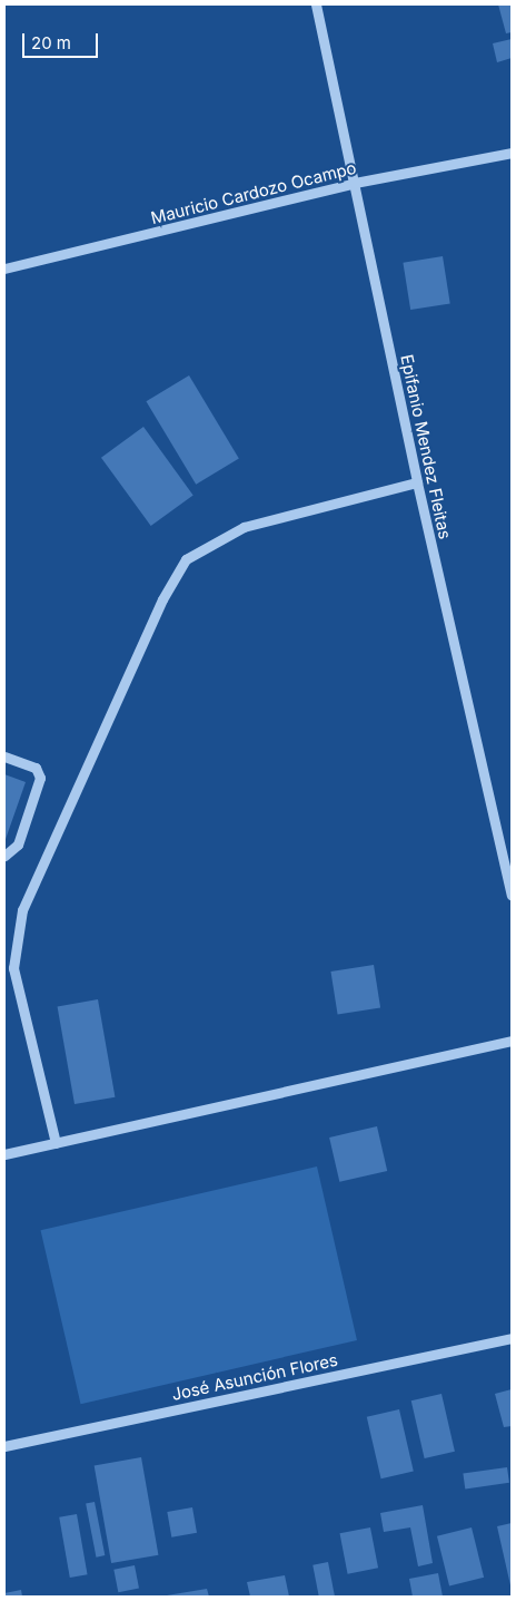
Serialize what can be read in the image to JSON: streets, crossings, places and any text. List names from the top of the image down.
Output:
{
  "streets": {
    "street": ["Mauricio Cardozo Ocampo", "Epifanio Mendez Fleitas", "José Asunción Flores"]
  },
  "crossings": [
    ["Mauricio Cardozo Ocampo", "Epifanio Mendez Fleitas"]
  ],
  "scale_bar": "20 m"
}
